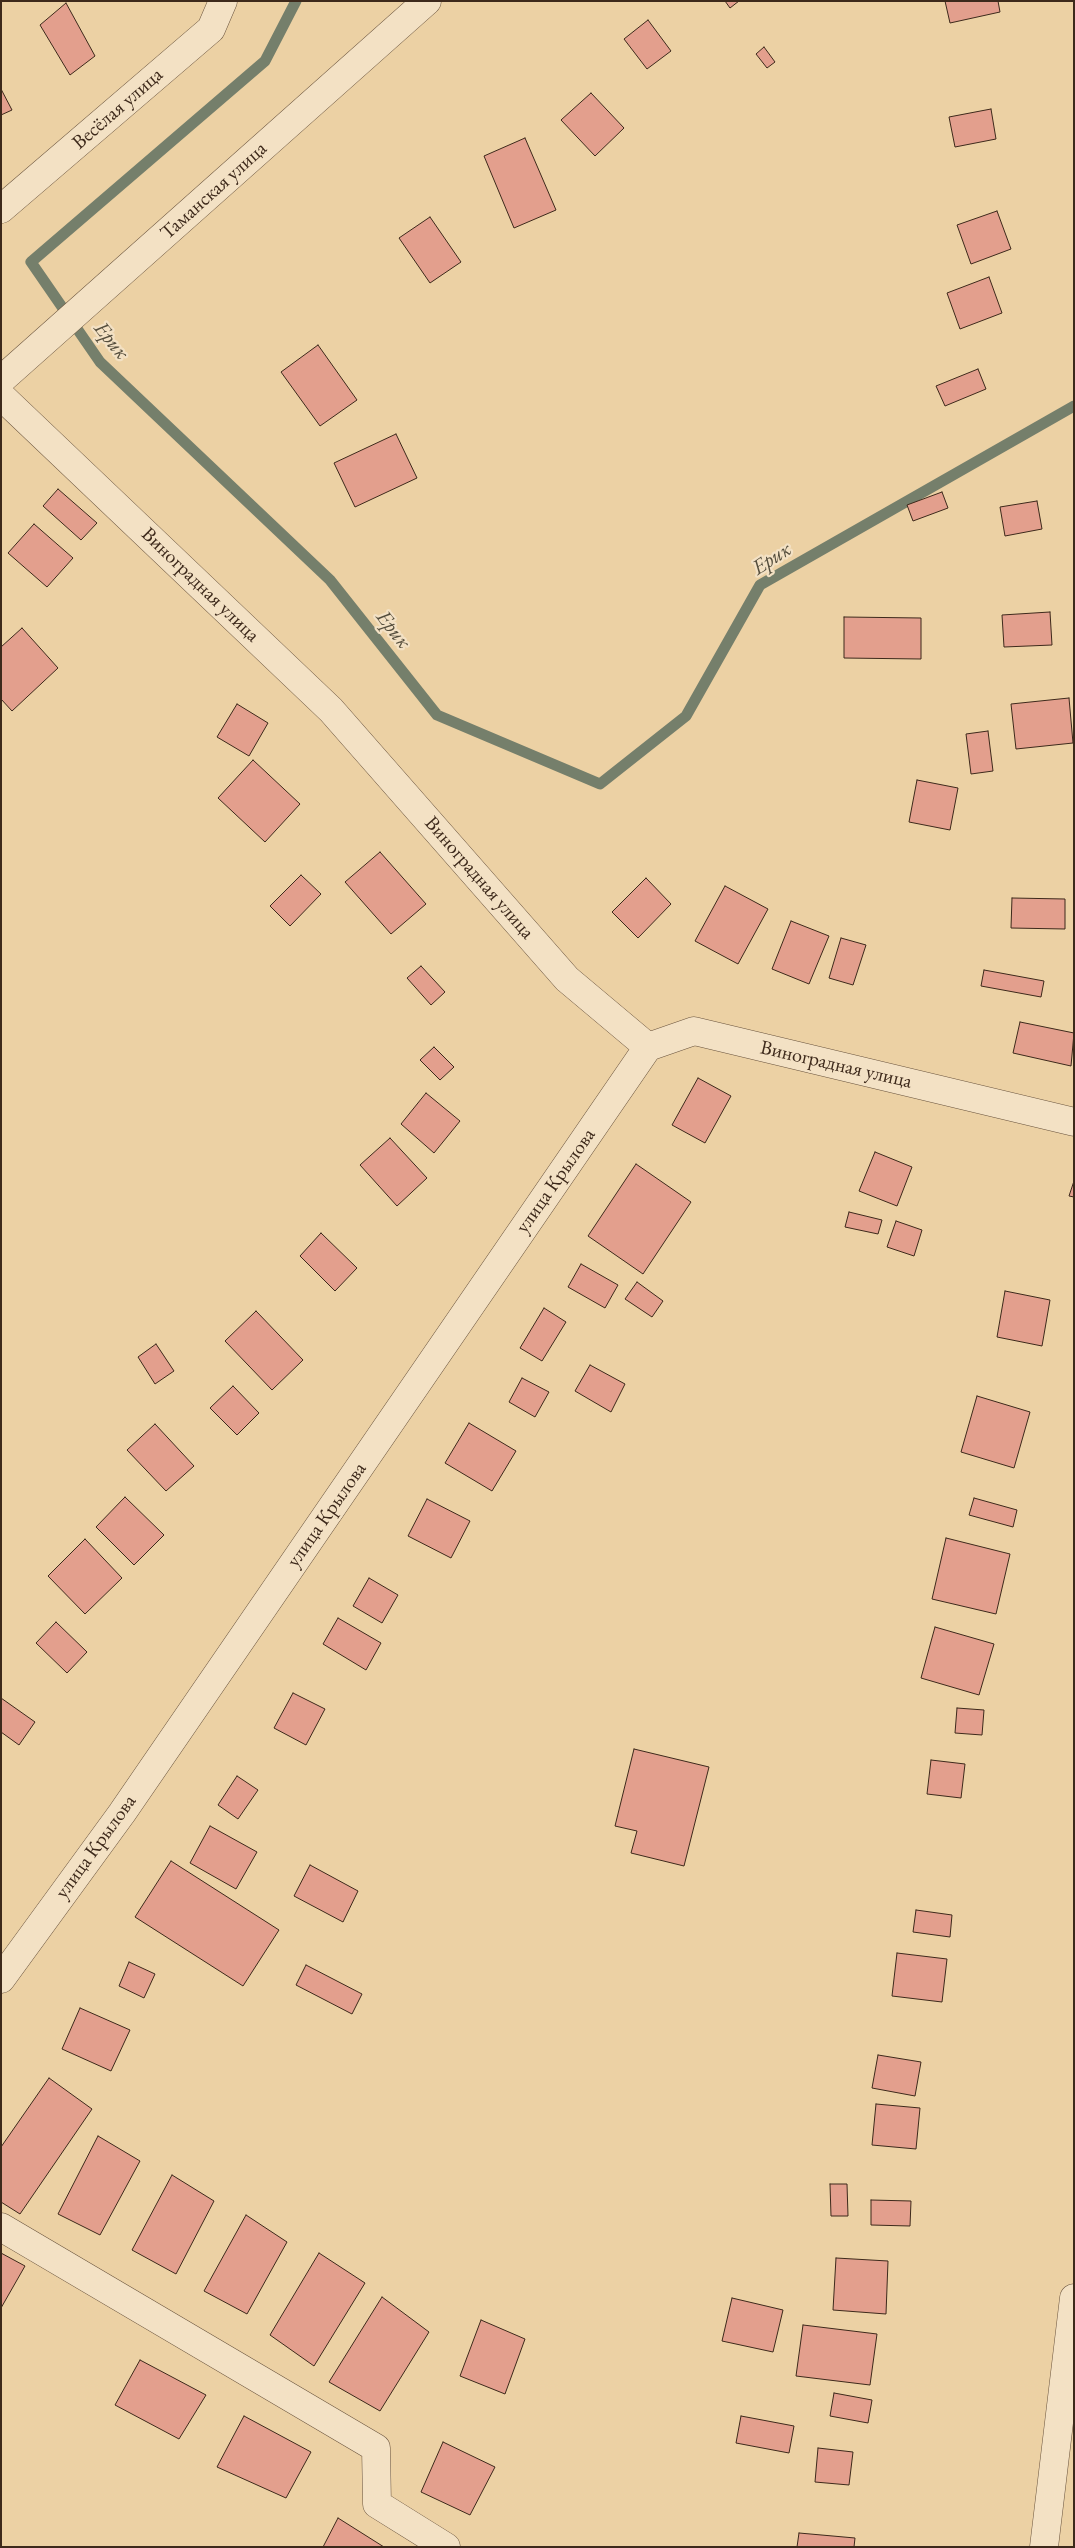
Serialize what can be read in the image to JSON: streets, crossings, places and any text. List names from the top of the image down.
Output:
{
  "streets": {
    "street": [
      "Весёлая улица",
      "Таманская улица",
      "Виноградная улица",
      "улица Крылова"
    ]
  },
  "crossings": [
    ["Виноградная улица", "улица Крылова"]
  ],
  "water": ["Ерик"]
}
